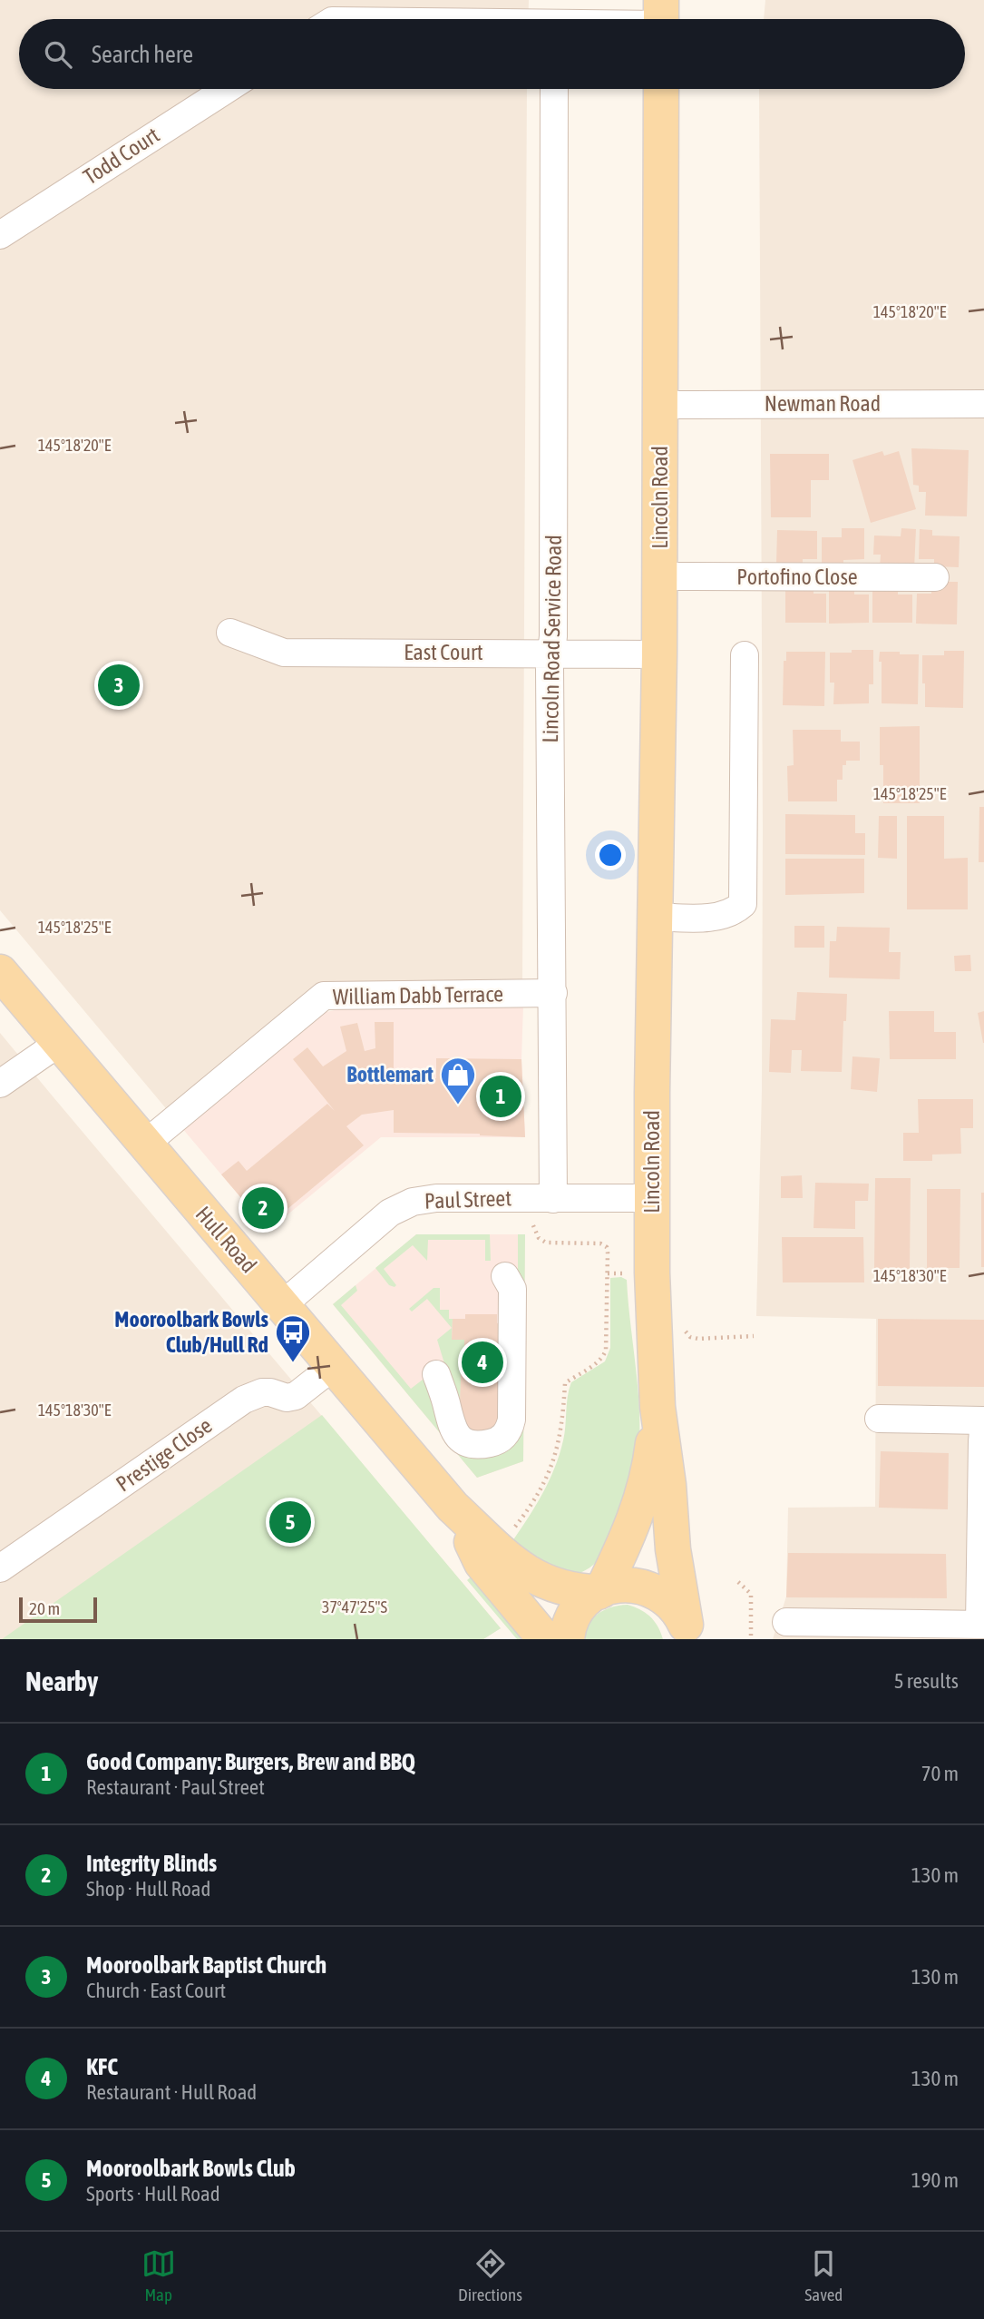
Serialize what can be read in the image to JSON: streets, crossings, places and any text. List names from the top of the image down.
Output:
{
  "streets": {
    "main road": ["Lincoln Road", "Hull Road"],
    "street": [
      "Todd Court",
      "Newman Road",
      "Portofino Close",
      "Lincoln Road Service Road",
      "East Court",
      "William Dabb Terrace",
      "Paul Street",
      "Prestige Close"
    ]
  },
  "crossings": [
    ["Newman Road", "Lincoln Road"],
    ["Lincoln Road", "Portofino Close"],
    ["Lincoln Road", "East Court"],
    ["Lincoln Road", "Paul Street"],
    ["Lincoln Road", "Hull Road"],
    ["Lincoln Road Service Road", "East Court"],
    ["Lincoln Road Service Road", "William Dabb Terrace"],
    ["Lincoln Road Service Road", "Paul Street"],
    ["William Dabb Terrace", "Hull Road"],
    ["Paul Street", "Hull Road"],
    ["Hull Road", "Prestige Close"]
  ],
  "places": {
    "shop": ["Bottlemart"],
    "bus stop": ["Mooroolbark Bowls Club/Hull Rd"]
  },
  "scale_bar": "20 m",
  "page": {
    "search": "Search here",
    "pins": [
      "3",
      "1",
      "2",
      "4",
      "5"
    ],
    "scale": "20 m",
    "heading": ["Nearby", "5 results"],
    "list": [
      {
        "mark": "1",
        "name": "Good Company: Burgers, Brew and BBQ",
        "note": "Restaurant · Paul Street",
        "value": "70 m"
      },
      {
        "mark": "2",
        "name": "Integrity Blinds",
        "note": "Shop · Hull Road",
        "value": "130 m"
      },
      {
        "mark": "3",
        "name": "Mooroolbark Baptist Church",
        "note": "Church · East Court",
        "value": "130 m"
      },
      {
        "mark": "4",
        "name": "KFC",
        "note": "Restaurant · Hull Road",
        "value": "130 m"
      },
      {
        "mark": "5",
        "name": "Mooroolbark Bowls Club",
        "note": "Sports · Hull Road",
        "value": "190 m"
      }
    ],
    "nav": ["Map", "Directions", "Saved"]
  },
  "coordinates": [
    "145°18'20\"E",
    "145°18'25\"E",
    "145°18'30\"E",
    "37°47'25\"S"
  ]
}
